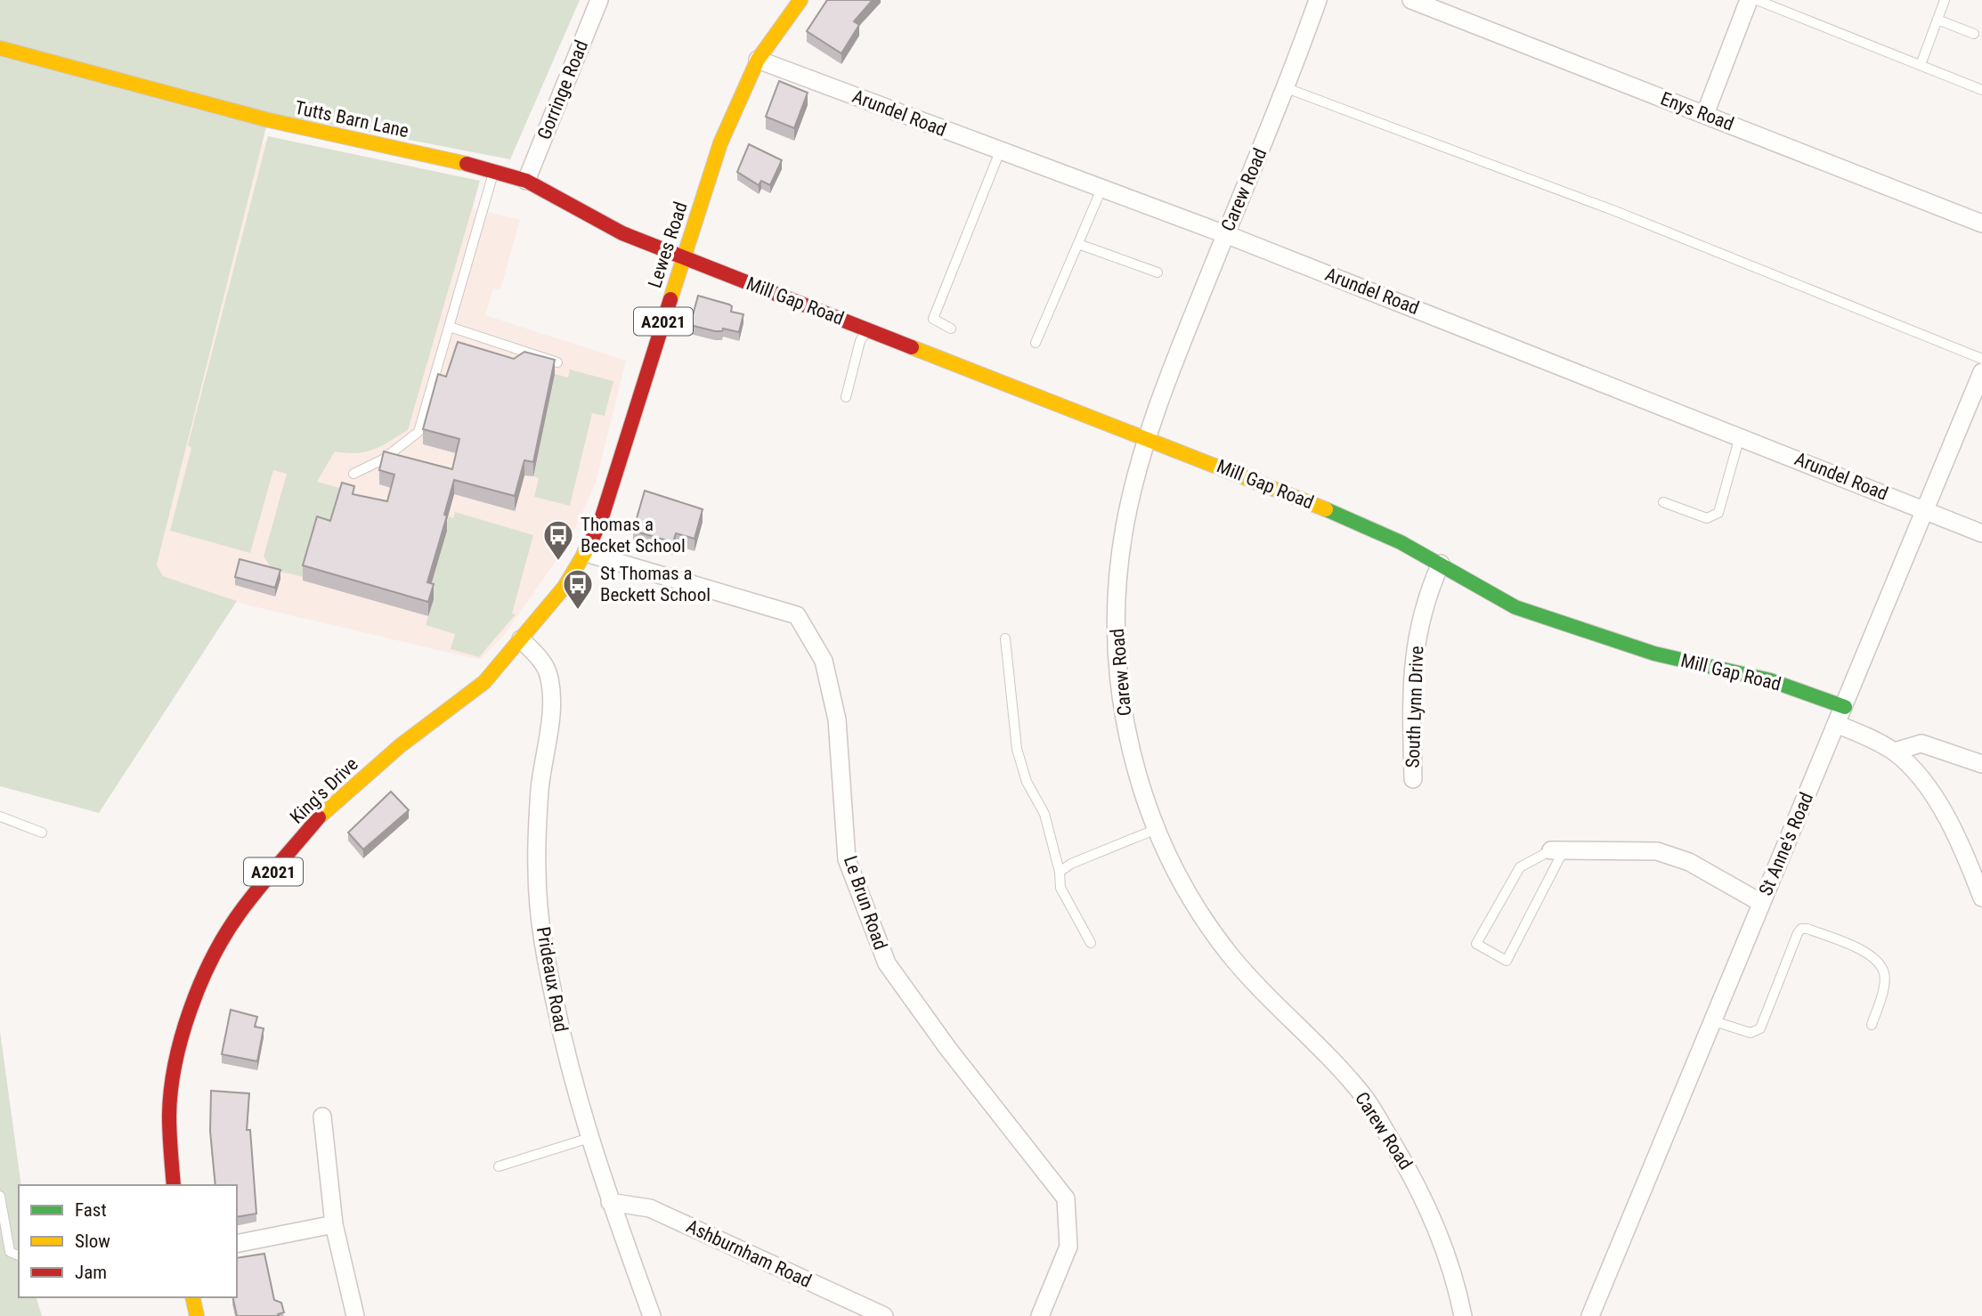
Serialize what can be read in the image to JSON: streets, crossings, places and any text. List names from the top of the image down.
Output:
{
  "streets": {
    "street": [
      "Gorringe Road",
      "Enys Road",
      "Arundel Road",
      "Tutts Barn Lane",
      "Carew Road",
      "Lewes Road",
      "Mill Gap Road",
      "A2021",
      "South Lynn Drive",
      "King's Drive",
      "St Anne's Road",
      "Le Brun Road",
      "Prideaux Road",
      "Ashburnham Road"
    ]
  },
  "crossings": [
    ["Gorringe Road", "Tutts Barn Lane"],
    ["Arundel Road", "Carew Road"],
    ["Arundel Road", "Lewes Road"],
    ["Arundel Road", "St Anne's Road"],
    ["Tutts Barn Lane", "Lewes Road"],
    ["Tutts Barn Lane", "Mill Gap Road"],
    ["Carew Road", "Mill Gap Road"],
    ["Lewes Road", "Mill Gap Road"],
    ["Lewes Road", "King's Drive"],
    ["Lewes Road", "Le Brun Road"],
    ["Lewes Road", "Prideaux Road"],
    ["Mill Gap Road", "South Lynn Drive"],
    ["Mill Gap Road", "St Anne's Road"],
    ["King's Drive", "Prideaux Road"],
    ["Prideaux Road", "Ashburnham Road"]
  ],
  "places": {
    "bus stop": ["Thomas a Becket School", "St Thomas a Beckett School"]
  },
  "legend": ["Fast", "Slow", "Jam"]
}
